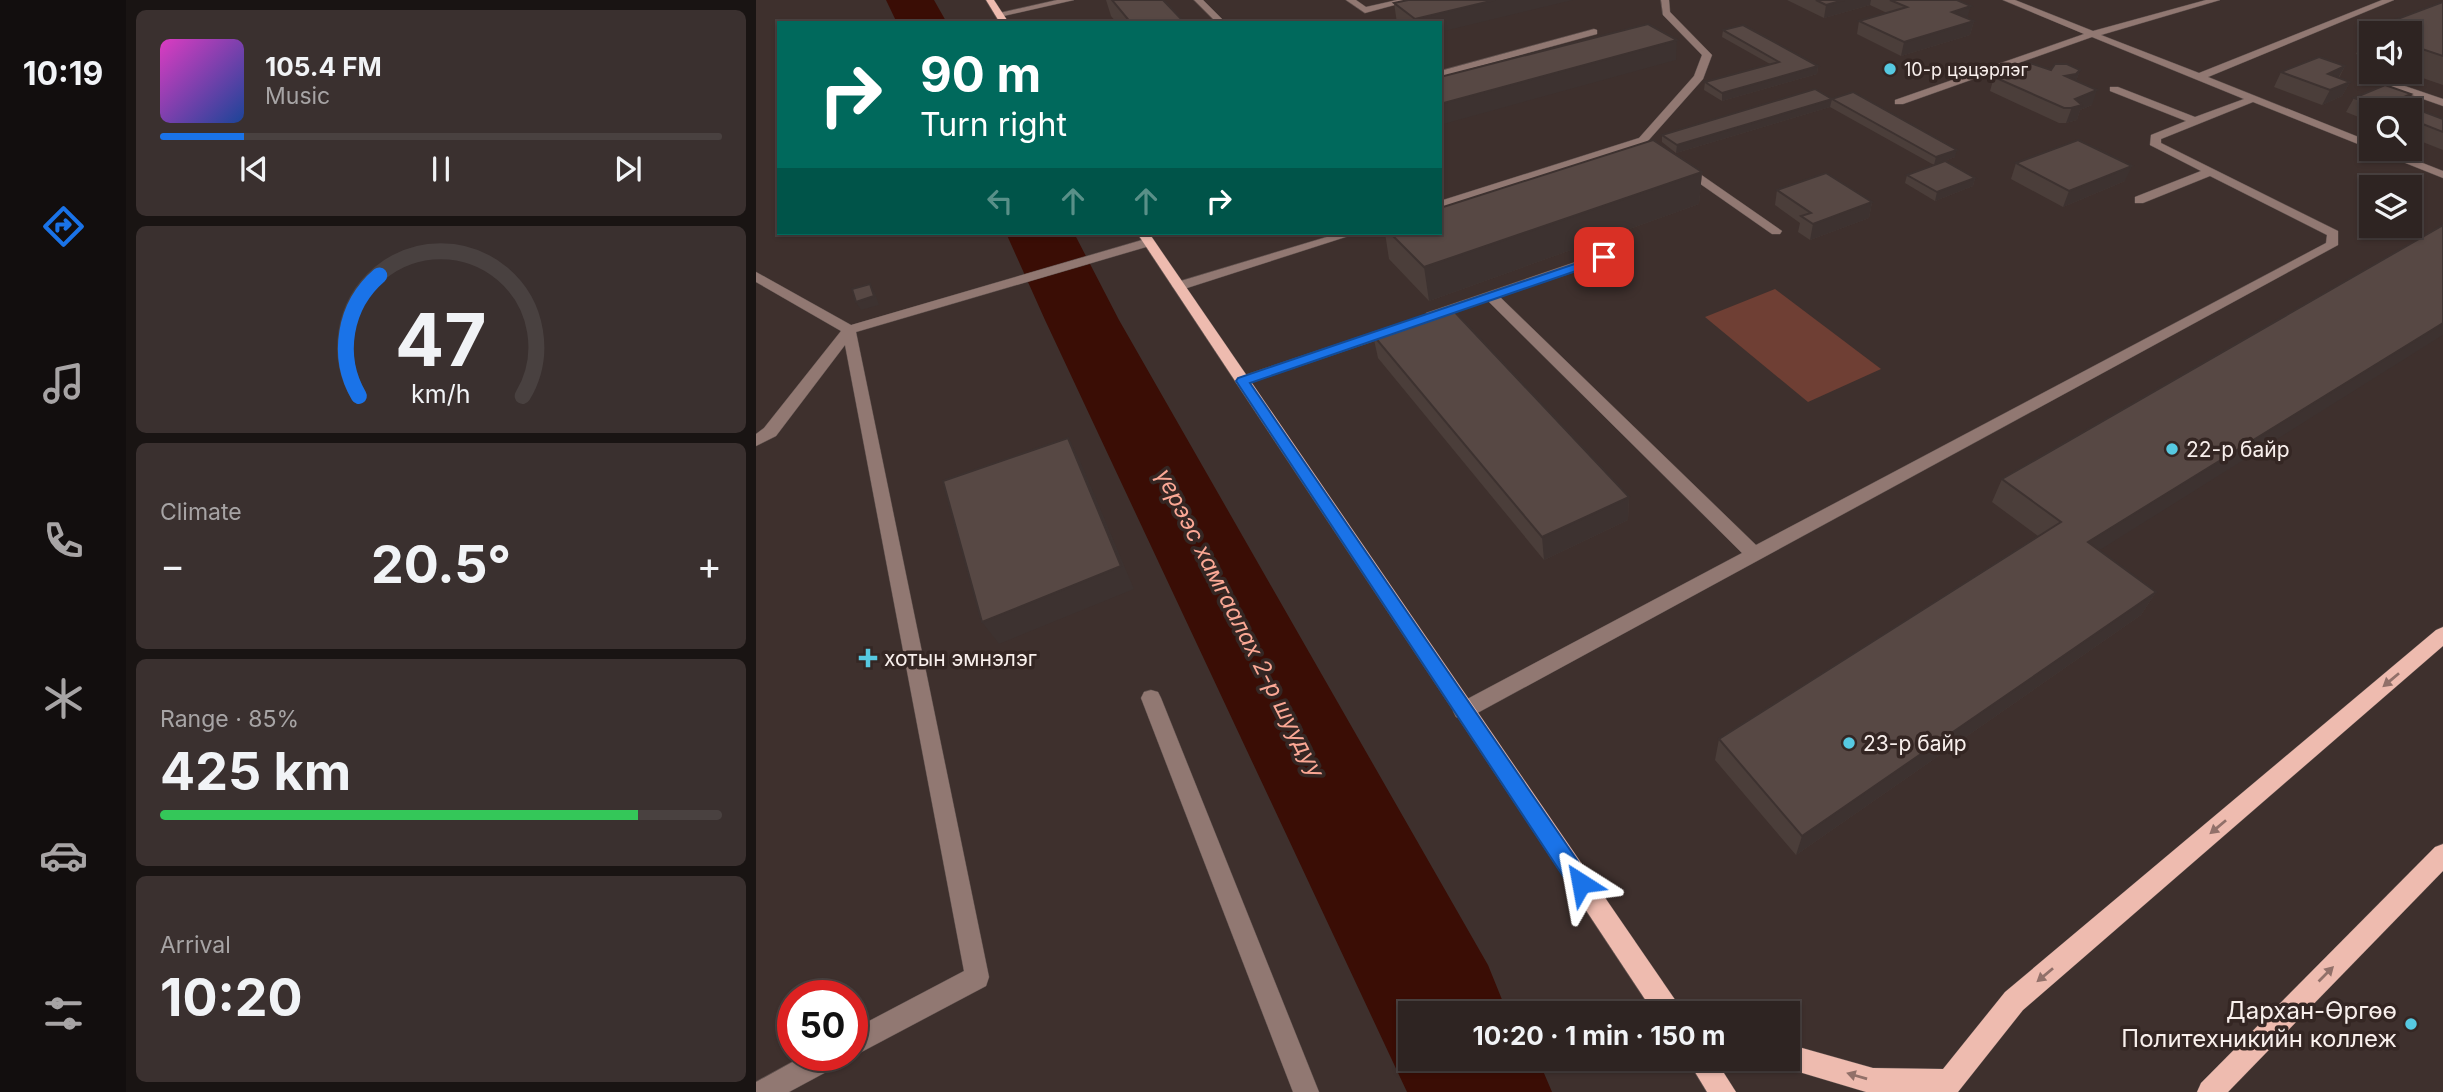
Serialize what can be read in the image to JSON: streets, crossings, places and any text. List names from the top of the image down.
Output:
{
  "water": ["үерээс хамгаалах 2-р шуудуу"],
  "places": {
    "other": [
      "10-р цэцэрлэг",
      "22-р байр",
      "23-р байр",
      "Дархан-Өргөө Политехникийн коллеж"
    ],
    "health": ["хотын эмнэлэг"]
  },
  "page": {
    "tabs": "10:19",
    "turn": ["90 m", "Turn right"],
    "song": ["105.4 FM", "Music"],
    "tile": [
      "Climate",
      ["Range · 85%", "425 km"],
      ["Arrival", "10:20"]
    ],
    "heat": ["−", "20.5°", "+"],
    "limit": "50",
    "trip": "10:20 · 1 min · 150 m",
    "gauge": ["47", "km/h"]
  }
}
